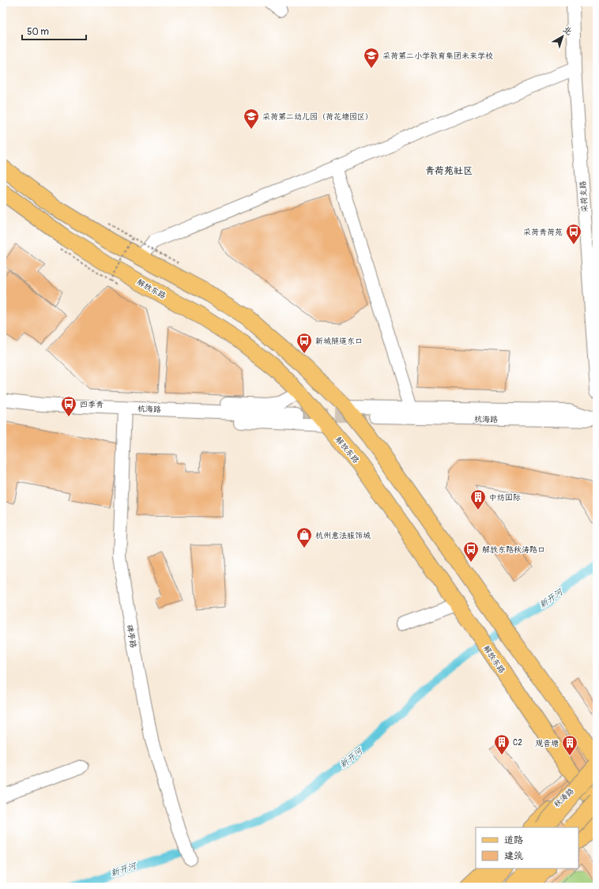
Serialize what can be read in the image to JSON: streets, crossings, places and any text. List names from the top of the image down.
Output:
{
  "streets": {
    "main road": ["解放东路", "秋涛路"],
    "street": ["采荷支路", "杭海路", "碑亭路"]
  },
  "crossings": [
    ["解放东路", "秋涛路"],
    ["杭海路", "碑亭路"]
  ],
  "districts": ["青荷苑社区"],
  "water": ["新开河"],
  "places": {
    "school or university": ["采荷第二小学教育集团未来学校", "采荷第二幼儿园（荷花塘园区）"],
    "bus stop": [
      "采荷青荷苑",
      "新城隧道东口",
      "四季青",
      "解放东路秋涛路口"
    ],
    "building": ["中纺国际", "C2", "观音塘"],
    "shop": ["杭州意法服饰城"]
  },
  "legend": ["道路", "建筑"],
  "scale_bar": "50 m",
  "north": "top right"
}
